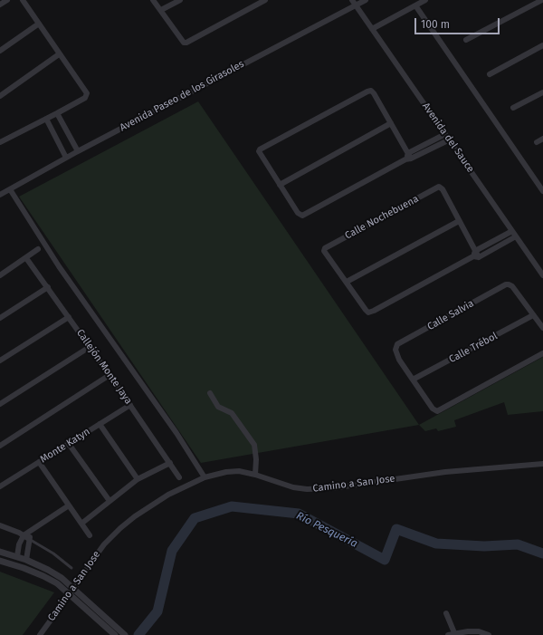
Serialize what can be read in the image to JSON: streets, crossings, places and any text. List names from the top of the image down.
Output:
{
  "streets": {
    "street": [
      "Avenida Paseo de los Girasoles",
      "Avenida del Sauce",
      "Calle Nochebuena",
      "Calle Salvia",
      "Calle Trébol",
      "Callejón Monte Jaya",
      "Monte Katyn",
      "Camino a San Jose"
    ]
  },
  "crossings": [
    ["Avenida Paseo de los Girasoles", "Avenida del Sauce"],
    ["Calle Salvia", "Calle Trébol"],
    ["Callejón Monte Jaya", "Monte Katyn"]
  ],
  "water": ["Río Pesquería"],
  "scale_bar": "100 m"
}
